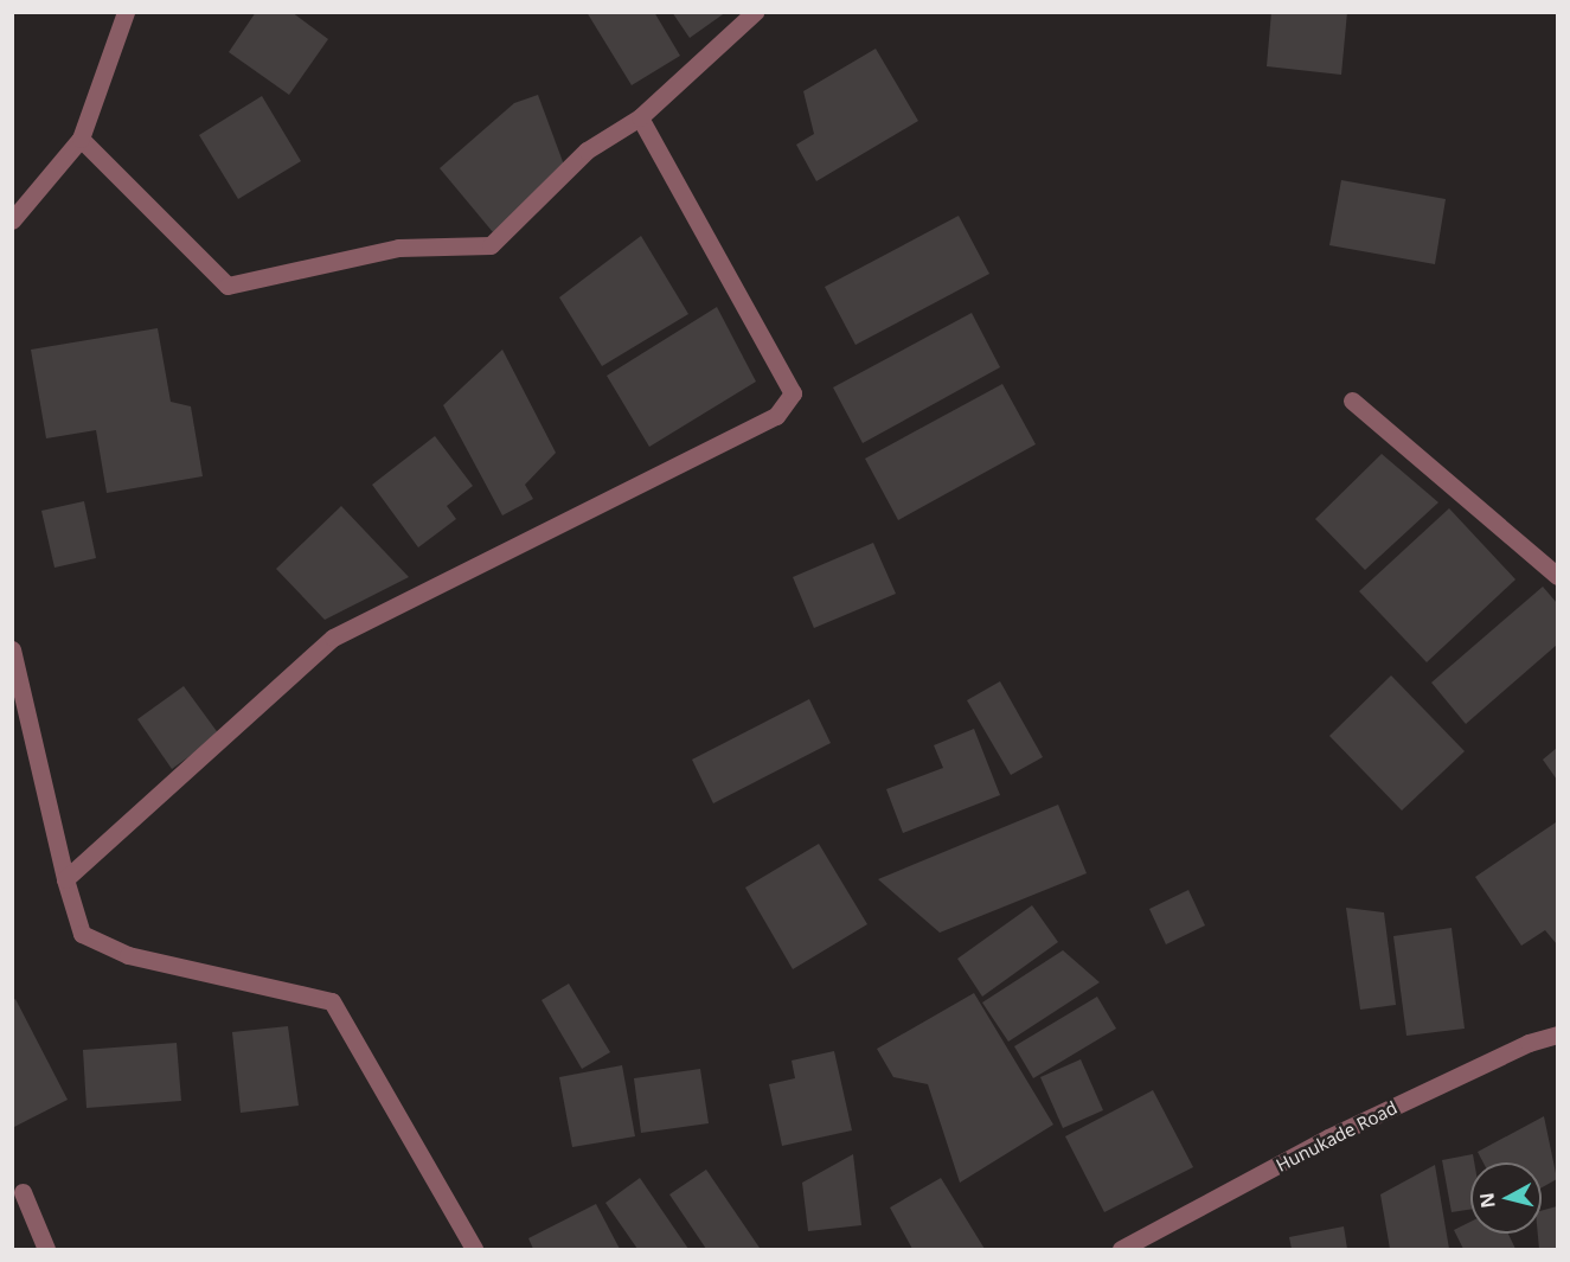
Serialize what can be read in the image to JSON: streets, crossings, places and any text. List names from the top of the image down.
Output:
{
  "streets": {
    "street": ["Hunukade Road"]
  },
  "north": "left"
}
